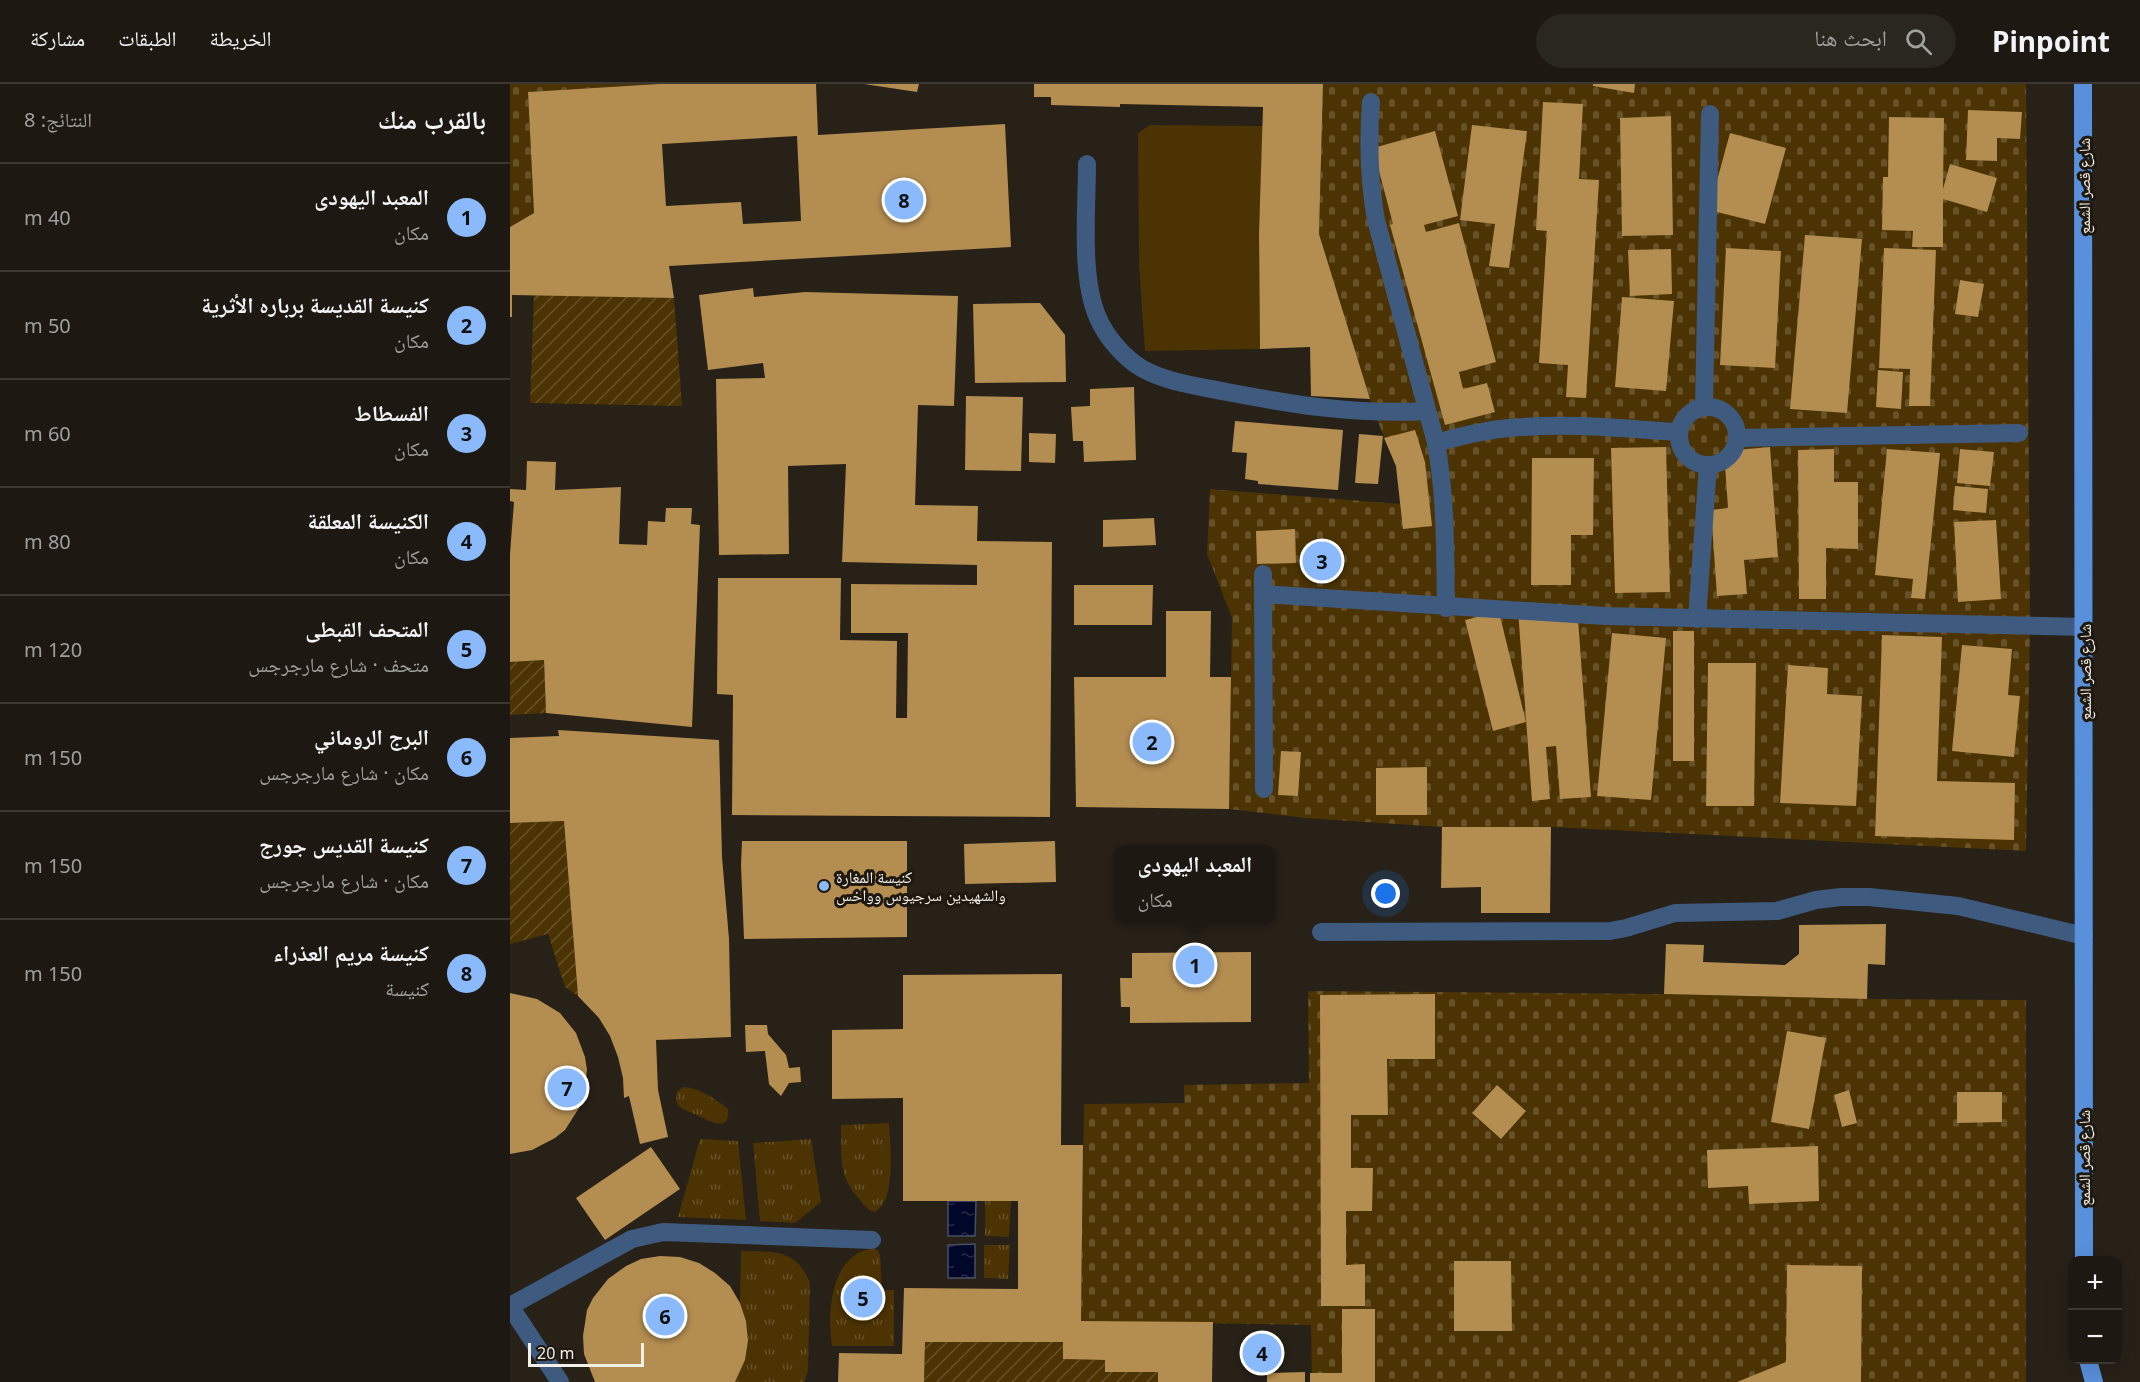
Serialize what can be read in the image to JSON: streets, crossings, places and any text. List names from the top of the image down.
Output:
{
  "streets": {
    "main road": ["شارع قصر الشمع"]
  },
  "places": ["كنيسة المغارة والشهيدين سرجيوس وواخس"],
  "scale_bar": "20 m",
  "page": {
    "header": "Pinpoint",
    "search": "ابحث هنا",
    "nav": ["الخريطة", "الطبقات", "مشاركة"],
    "heading": ["بالقرب منك", "النتائج: 8"],
    "list": [
      {
        "mark": "1",
        "name": "المعبد اليهودى",
        "note": "مكان",
        "value": "40 m"
      },
      {
        "mark": "2",
        "name": "كنيسة القديسة برباره الأثرية",
        "note": "مكان",
        "value": "50 m"
      },
      {
        "mark": "3",
        "name": "الفسطاط",
        "note": "مكان",
        "value": "60 m"
      },
      {
        "mark": "4",
        "name": "الكنيسة المعلقة",
        "note": "مكان",
        "value": "80 m"
      },
      {
        "mark": "5",
        "name": "المتحف القبطى",
        "note": "متحف · شارع مارجرجس",
        "value": "120 m"
      },
      {
        "mark": "6",
        "name": "البرج الروماني",
        "note": "مكان · شارع مارجرجس",
        "value": "150 m"
      },
      {
        "mark": "7",
        "name": "كنيسة القديس جورج",
        "note": "مكان · شارع مارجرجس",
        "value": "150 m"
      },
      {
        "mark": "8",
        "name": "كنيسة مريم العذراء",
        "note": "كنيسة",
        "value": "150 m"
      }
    ],
    "pins": [
      "8",
      "3",
      "2",
      "1",
      "7",
      "5",
      "6",
      "4"
    ],
    "popup": ["المعبد اليهودى", "مكان"],
    "map_buttons": ["+", "−"],
    "scale": "20 m"
  }
}
